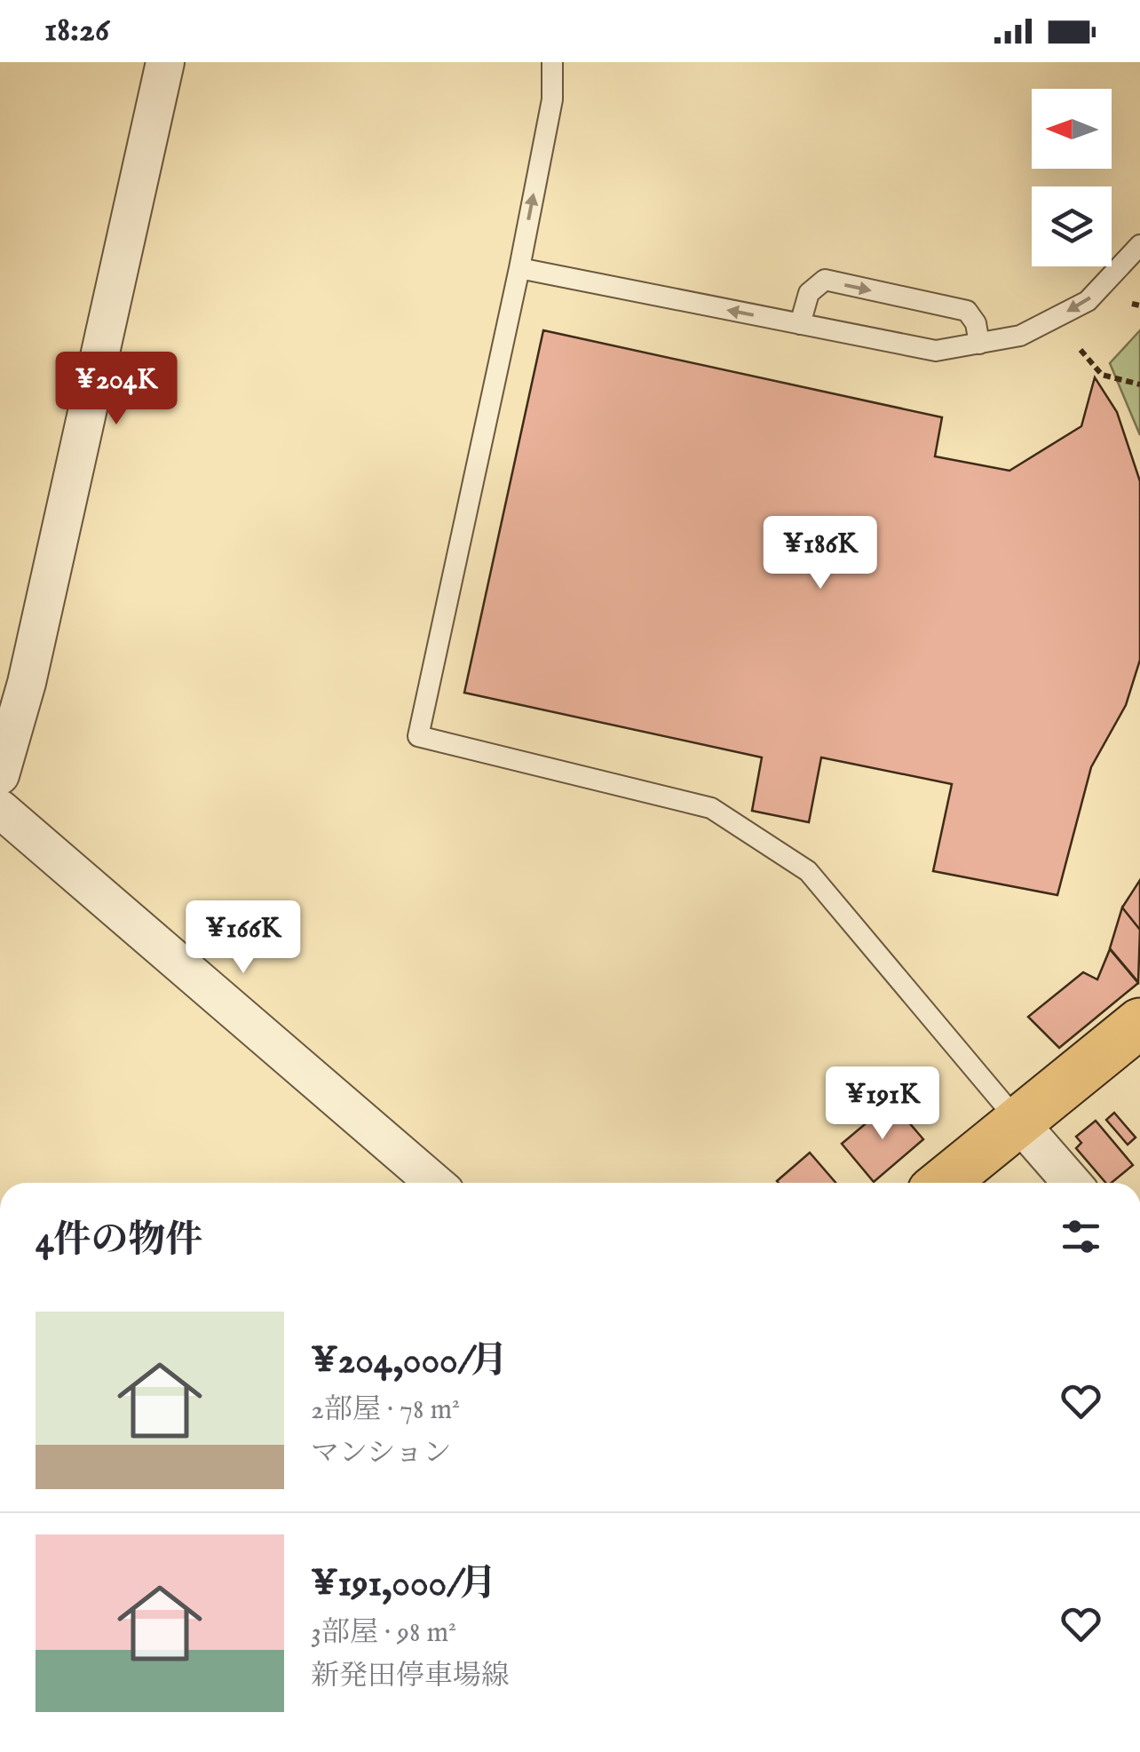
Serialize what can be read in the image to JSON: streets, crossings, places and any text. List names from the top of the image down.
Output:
{
  "north": "left",
  "page": {
    "status": "18:26",
    "price": [
      "¥204K",
      "¥186K",
      "¥166K",
      "¥191K"
    ],
    "heading": "4件の物件",
    "list": [
      {
        "name": "¥204,000/月",
        "note": "2部屋 · 78 m² · マンション"
      },
      {
        "name": "¥191,000/月",
        "note": "3部屋 · 98 m² · 新発田停車場線"
      }
    ]
  }
}
